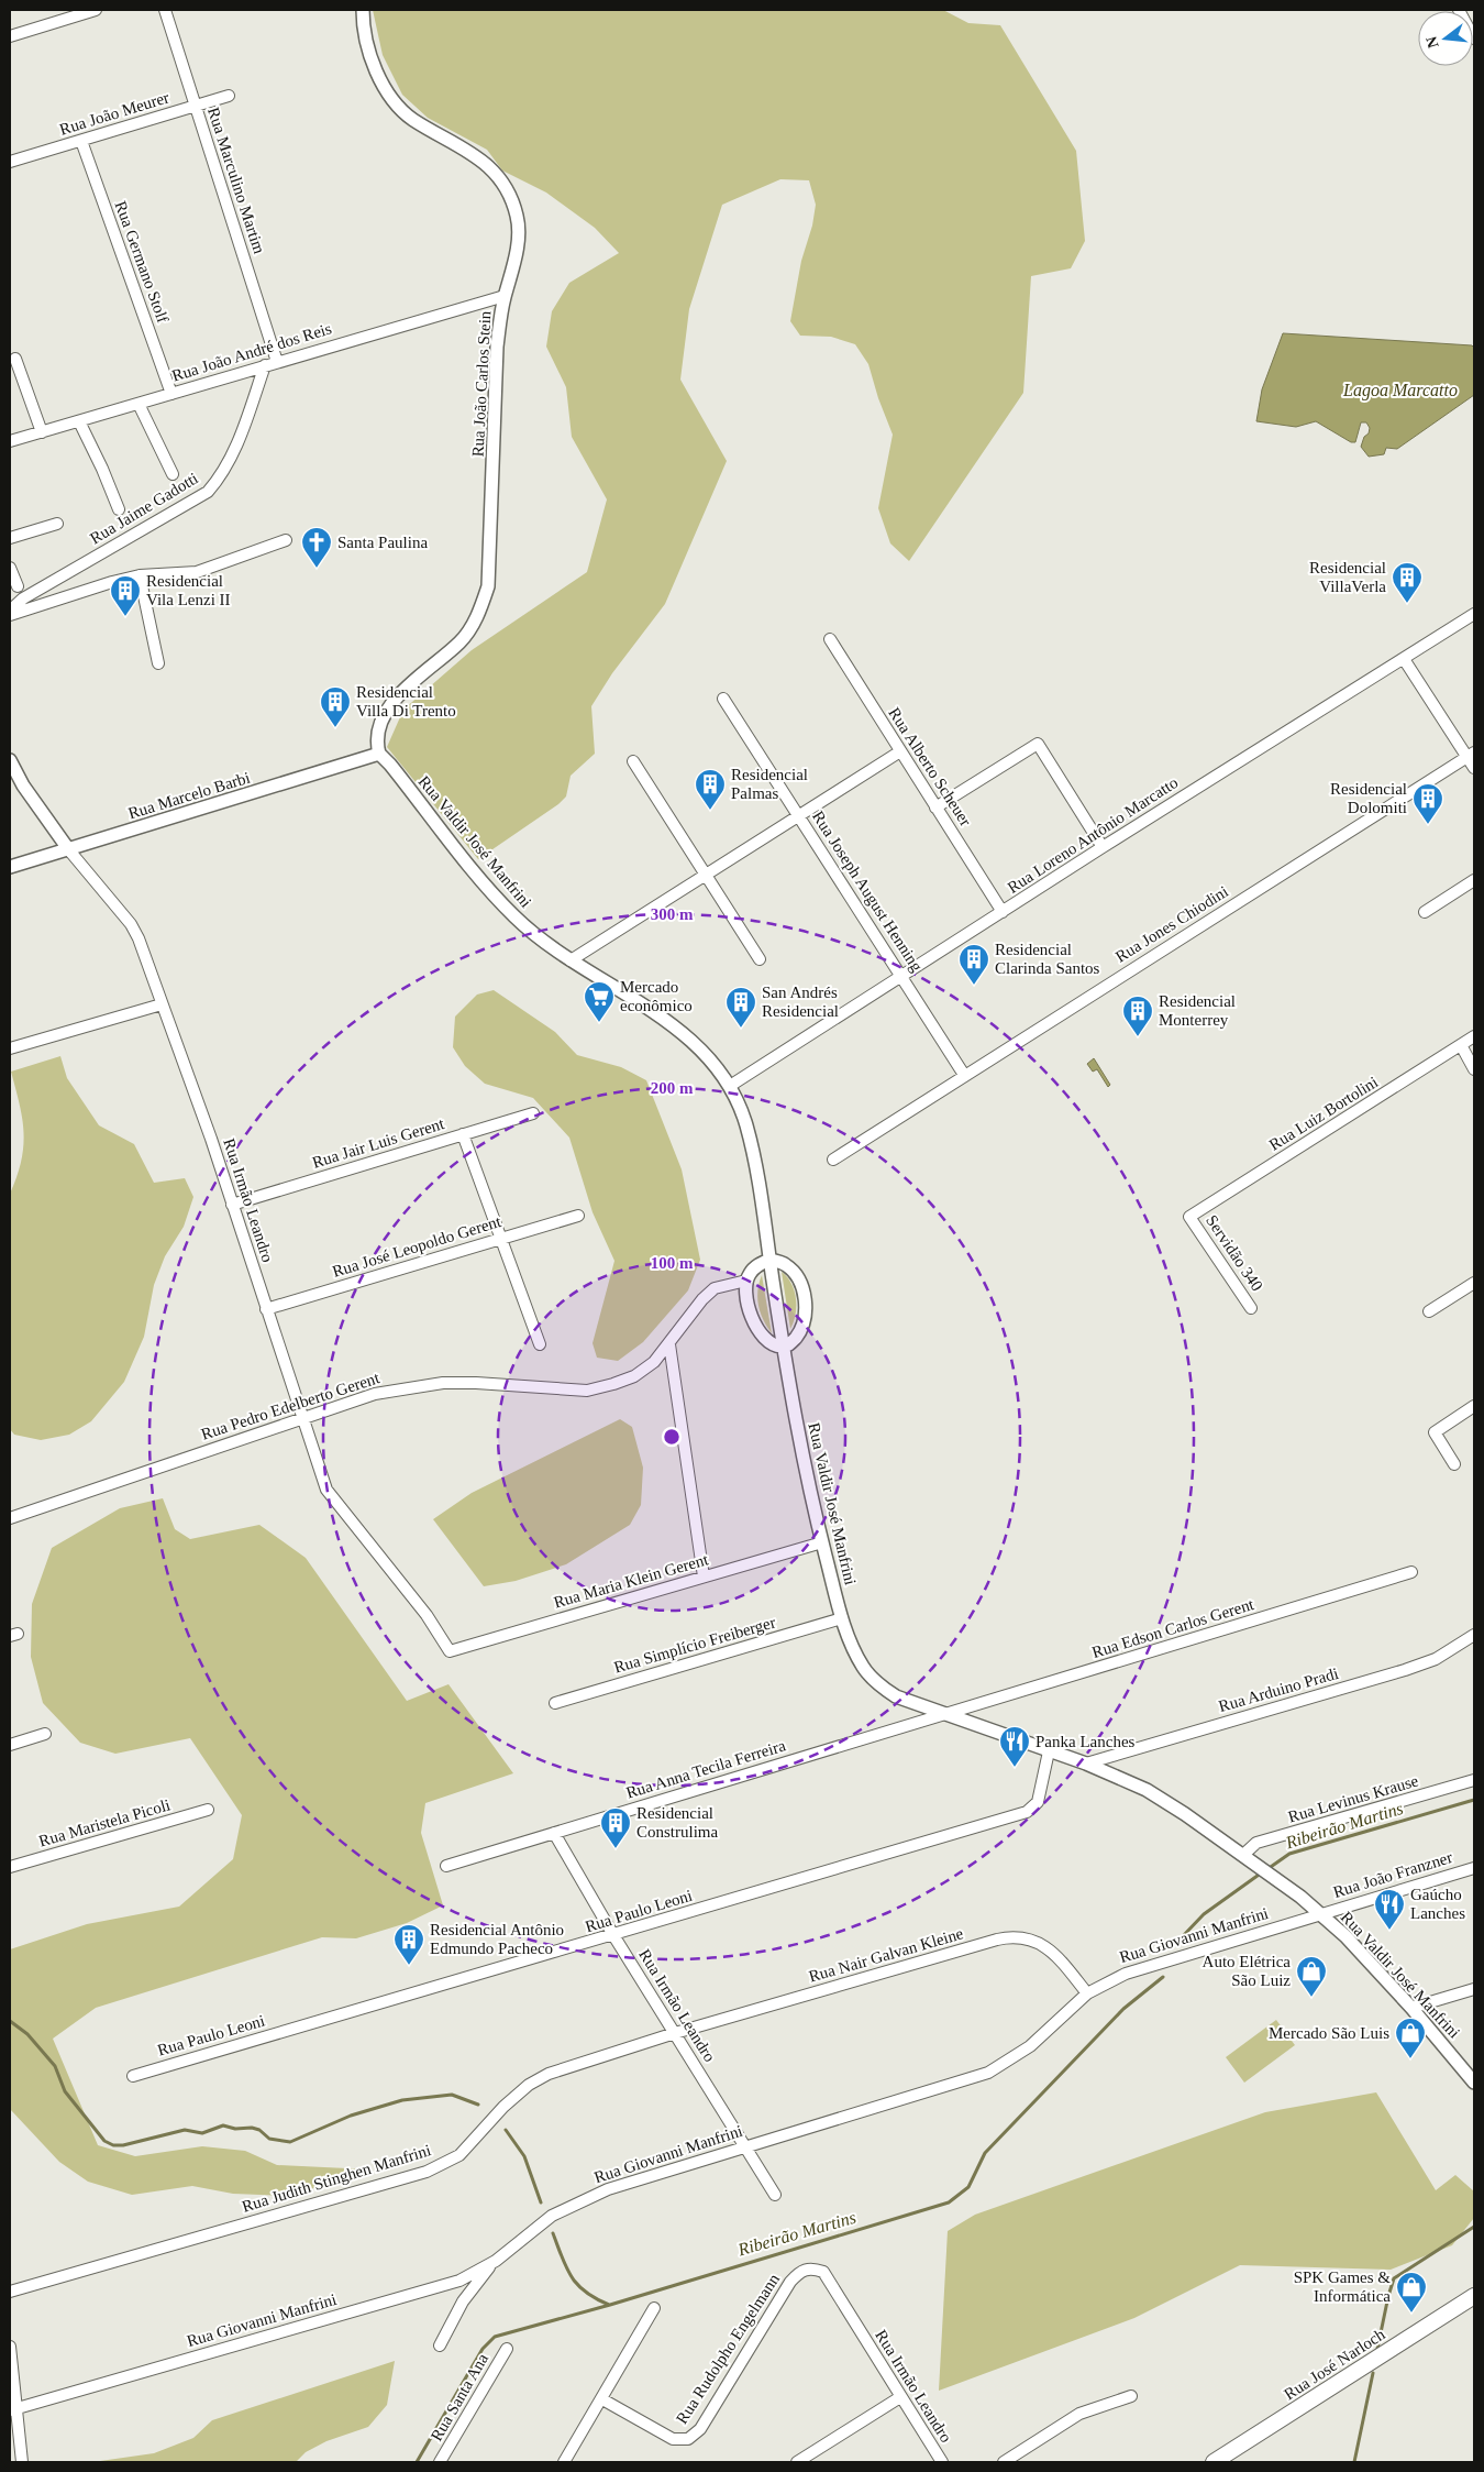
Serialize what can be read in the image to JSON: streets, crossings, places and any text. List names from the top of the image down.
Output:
{
  "streets": {
    "main road": ["Rua José Narloch"],
    "street": [
      "Rua João Meurer",
      "Rua Marculino Martim",
      "Rua Germano Stolf",
      "Rua João André dos Reis",
      "Rua João Carlos Stein",
      "Rua Jaime Gadotti",
      "Rua Alberto Scheuer",
      "Rua Marcelo Barbi",
      "Rua Loreno Antônio Marcatto",
      "Rua Valdir José Manfrini",
      "Rua Joseph August Henning",
      "Rua Jones Chiodini",
      "Rua Luiz Bortolini",
      "Rua Jair Luis Gerent",
      "Rua Irmão Leandro",
      "Rua José Leopoldo Gerent",
      "Servidão 340",
      "Rua Pedro Edelberto Gerent",
      "Rua Maria Klein Gerent",
      "Rua Edson Carlos Gerent",
      "Rua Simplício Freiberger",
      "Rua Arduino Pradi",
      "Rua Anna Tecila Ferreira",
      "Rua Levinus Krause",
      "Rua Maristela Picoli",
      "Rua João Franzner",
      "Rua Paulo Leoni",
      "Rua Giovanni Manfrini",
      "Rua Nair Galvan Kleine",
      "Rua Judith Stinghen Manfrini",
      "Rua Rudolpho Engelmann",
      "Rua Santa Ana"
    ]
  },
  "crossings": [
    ["Rua João Meurer", "Rua Marculino Martim"],
    ["Rua João Meurer", "Rua Germano Stolf"],
    ["Rua Marculino Martim", "Rua João André dos Reis"],
    ["Rua Germano Stolf", "Rua João André dos Reis"],
    ["Rua João André dos Reis", "Rua João Carlos Stein"],
    ["Rua João André dos Reis", "Rua Jaime Gadotti"],
    ["Rua João Carlos Stein", "Rua Marcelo Barbi"],
    ["Rua João Carlos Stein", "Rua Valdir José Manfrini"],
    ["Rua Alberto Scheuer", "Rua Loreno Antônio Marcatto"],
    ["Rua Marcelo Barbi", "Rua Valdir José Manfrini"],
    ["Rua Marcelo Barbi", "Rua Irmão Leandro"],
    ["Rua Loreno Antônio Marcatto", "Rua Valdir José Manfrini"],
    ["Rua Loreno Antônio Marcatto", "Rua Joseph August Henning"],
    ["Rua Valdir José Manfrini", "Rua Maria Klein Gerent"],
    ["Rua Valdir José Manfrini", "Rua Edson Carlos Gerent"],
    ["Rua Valdir José Manfrini", "Rua Simplício Freiberger"],
    ["Rua Valdir José Manfrini", "Rua Arduino Pradi"],
    ["Rua Valdir José Manfrini", "Rua Anna Tecila Ferreira"],
    ["Rua Valdir José Manfrini", "Rua Levinus Krause"],
    ["Rua Valdir José Manfrini", "Rua João Franzner"],
    ["Rua Valdir José Manfrini", "Rua Paulo Leoni"],
    ["Rua Valdir José Manfrini", "Rua Giovanni Manfrini"],
    ["Rua Joseph August Henning", "Rua Jones Chiodini"],
    ["Rua Luiz Bortolini", "Servidão 340"],
    ["Rua Jair Luis Gerent", "Rua Irmão Leandro"],
    ["Rua Irmão Leandro", "Rua José Leopoldo Gerent"],
    ["Rua Irmão Leandro", "Rua Pedro Edelberto Gerent"],
    ["Rua Irmão Leandro", "Rua Maria Klein Gerent"],
    ["Rua Irmão Leandro", "Rua Anna Tecila Ferreira"],
    ["Rua Irmão Leandro", "Rua Paulo Leoni"],
    ["Rua Irmão Leandro", "Rua Giovanni Manfrini"],
    ["Rua Irmão Leandro", "Rua Nair Galvan Kleine"],
    ["Rua Irmão Leandro", "Rua Judith Stinghen Manfrini"],
    ["Rua Irmão Leandro", "Rua Rudolpho Engelmann"],
    ["Rua Edson Carlos Gerent", "Rua Anna Tecila Ferreira"],
    ["Rua João Franzner", "Rua Giovanni Manfrini"],
    ["Rua Giovanni Manfrini", "Rua Nair Galvan Kleine"],
    ["Rua Nair Galvan Kleine", "Rua Judith Stinghen Manfrini"]
  ],
  "water": ["Lagoa Marcatto", "Ribeirão Martins"],
  "places": {
    "church": ["Santa Paulina"],
    "building": [
      "Residencial VillaVerla",
      "Residencial Vila Lenzi II",
      "Residencial Villa Di Trento",
      "Residencial Palmas",
      "Residencial Dolomiti",
      "Residencial Clarinda Santos",
      "San Andrés Residencial",
      "Residencial Monterrey",
      "Residencial Construlima",
      "Residencial Antônio Edmundo Pacheco"
    ],
    "supermarket": ["Mercado econômico"],
    "restaurant": ["Panka Lanches", "Gaúcho Lanches"],
    "shop": ["Auto Elétrica São Luiz", "Mercado São Luis", "SPK Games & Informática"]
  },
  "north": "left",
  "rings": ["300 m", "200 m", "100 m"]
}
